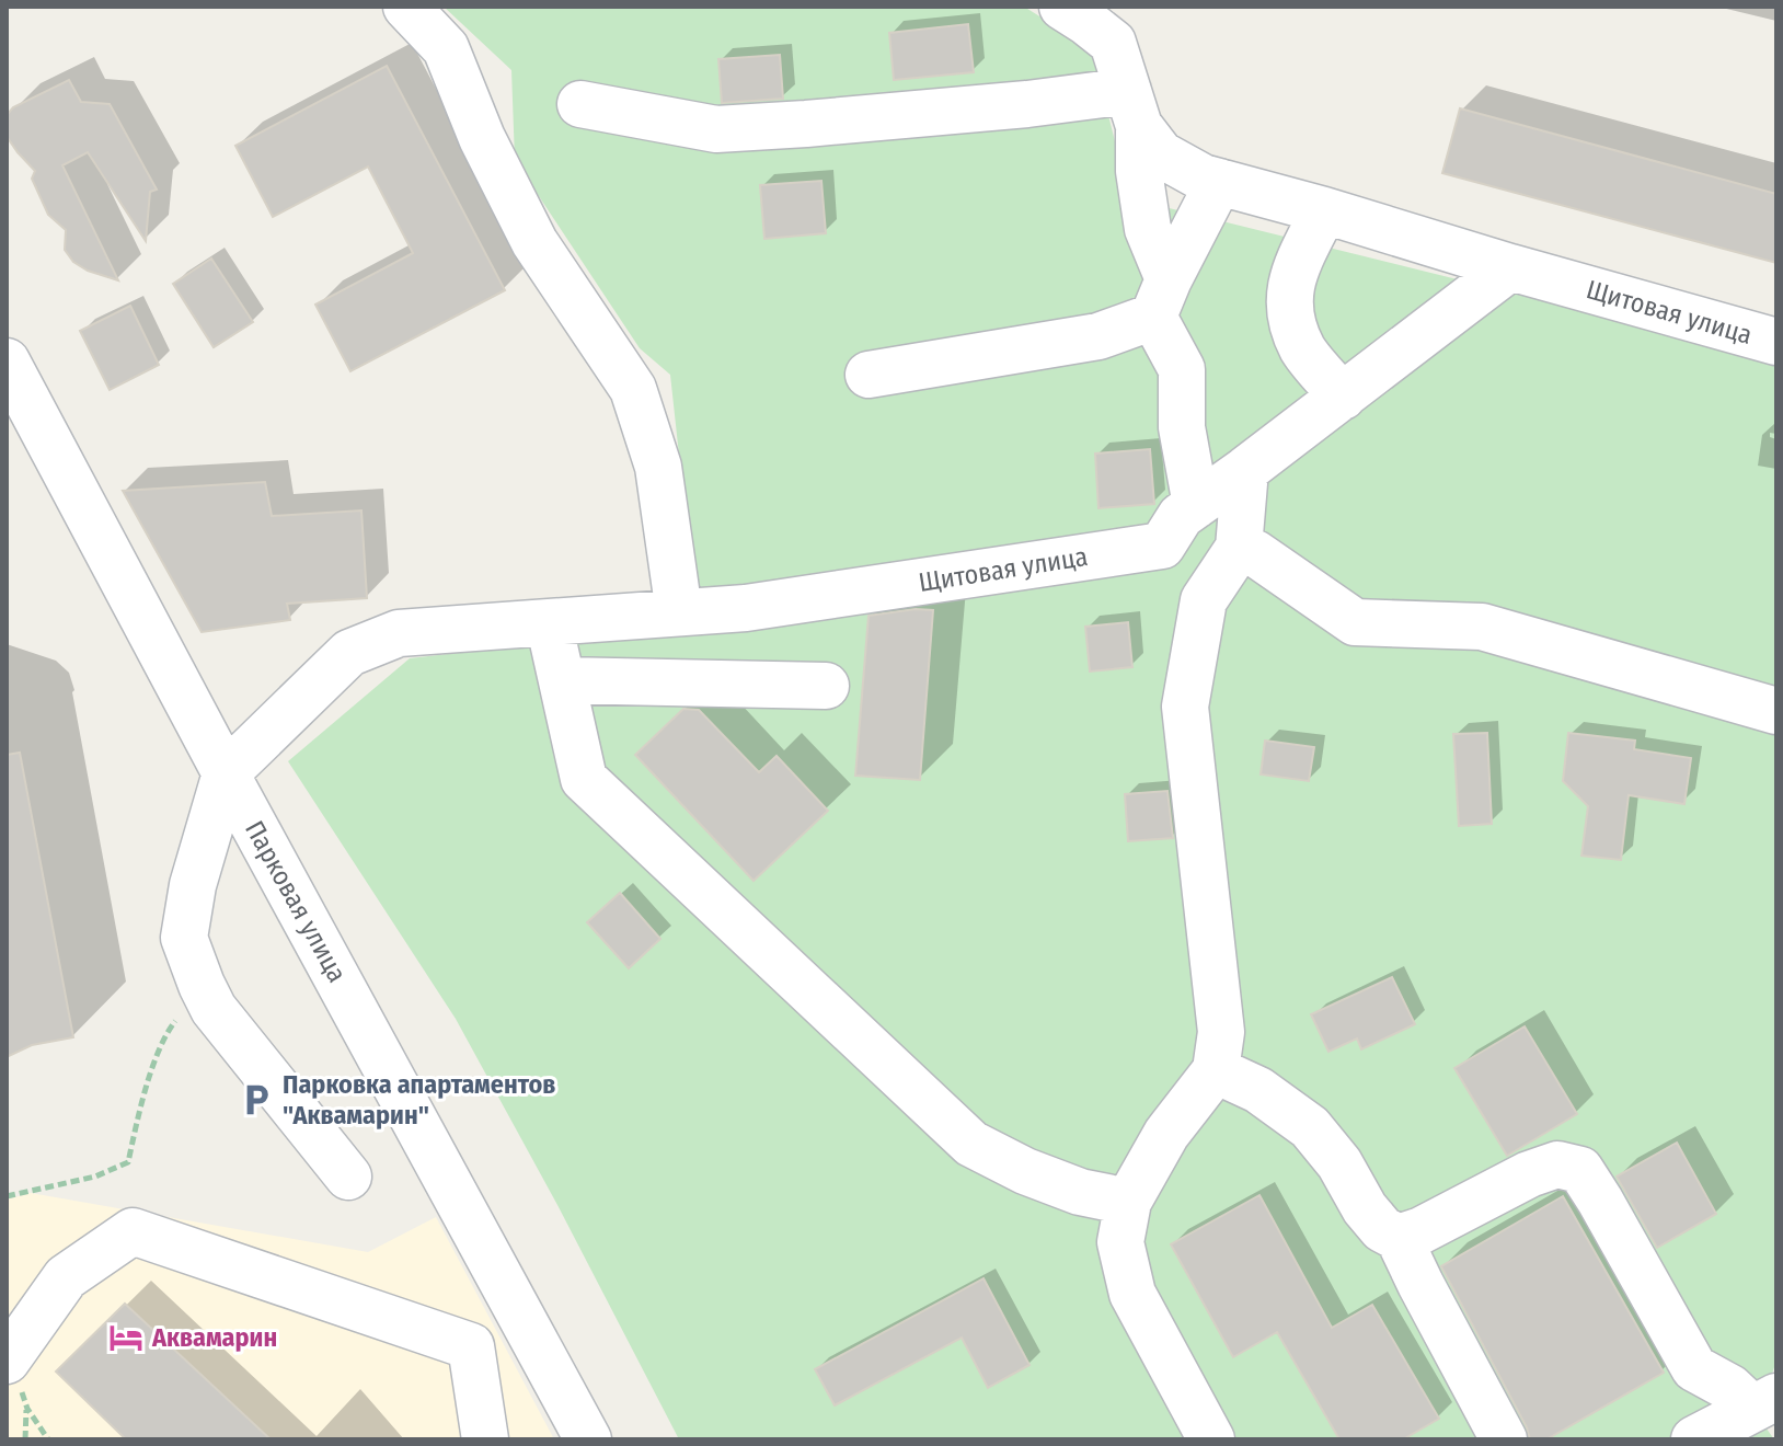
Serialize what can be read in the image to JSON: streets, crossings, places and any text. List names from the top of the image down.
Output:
{
  "streets": {
    "street": ["Щитовая улица", "Парковая улица"]
  },
  "crossings": [
    ["Щитовая улица", "Парковая улица"]
  ],
  "places": {
    "parking": ["Парковка апартаментов \"Аквамарин\""],
    "hotel": ["Аквамарин"]
  }
}
